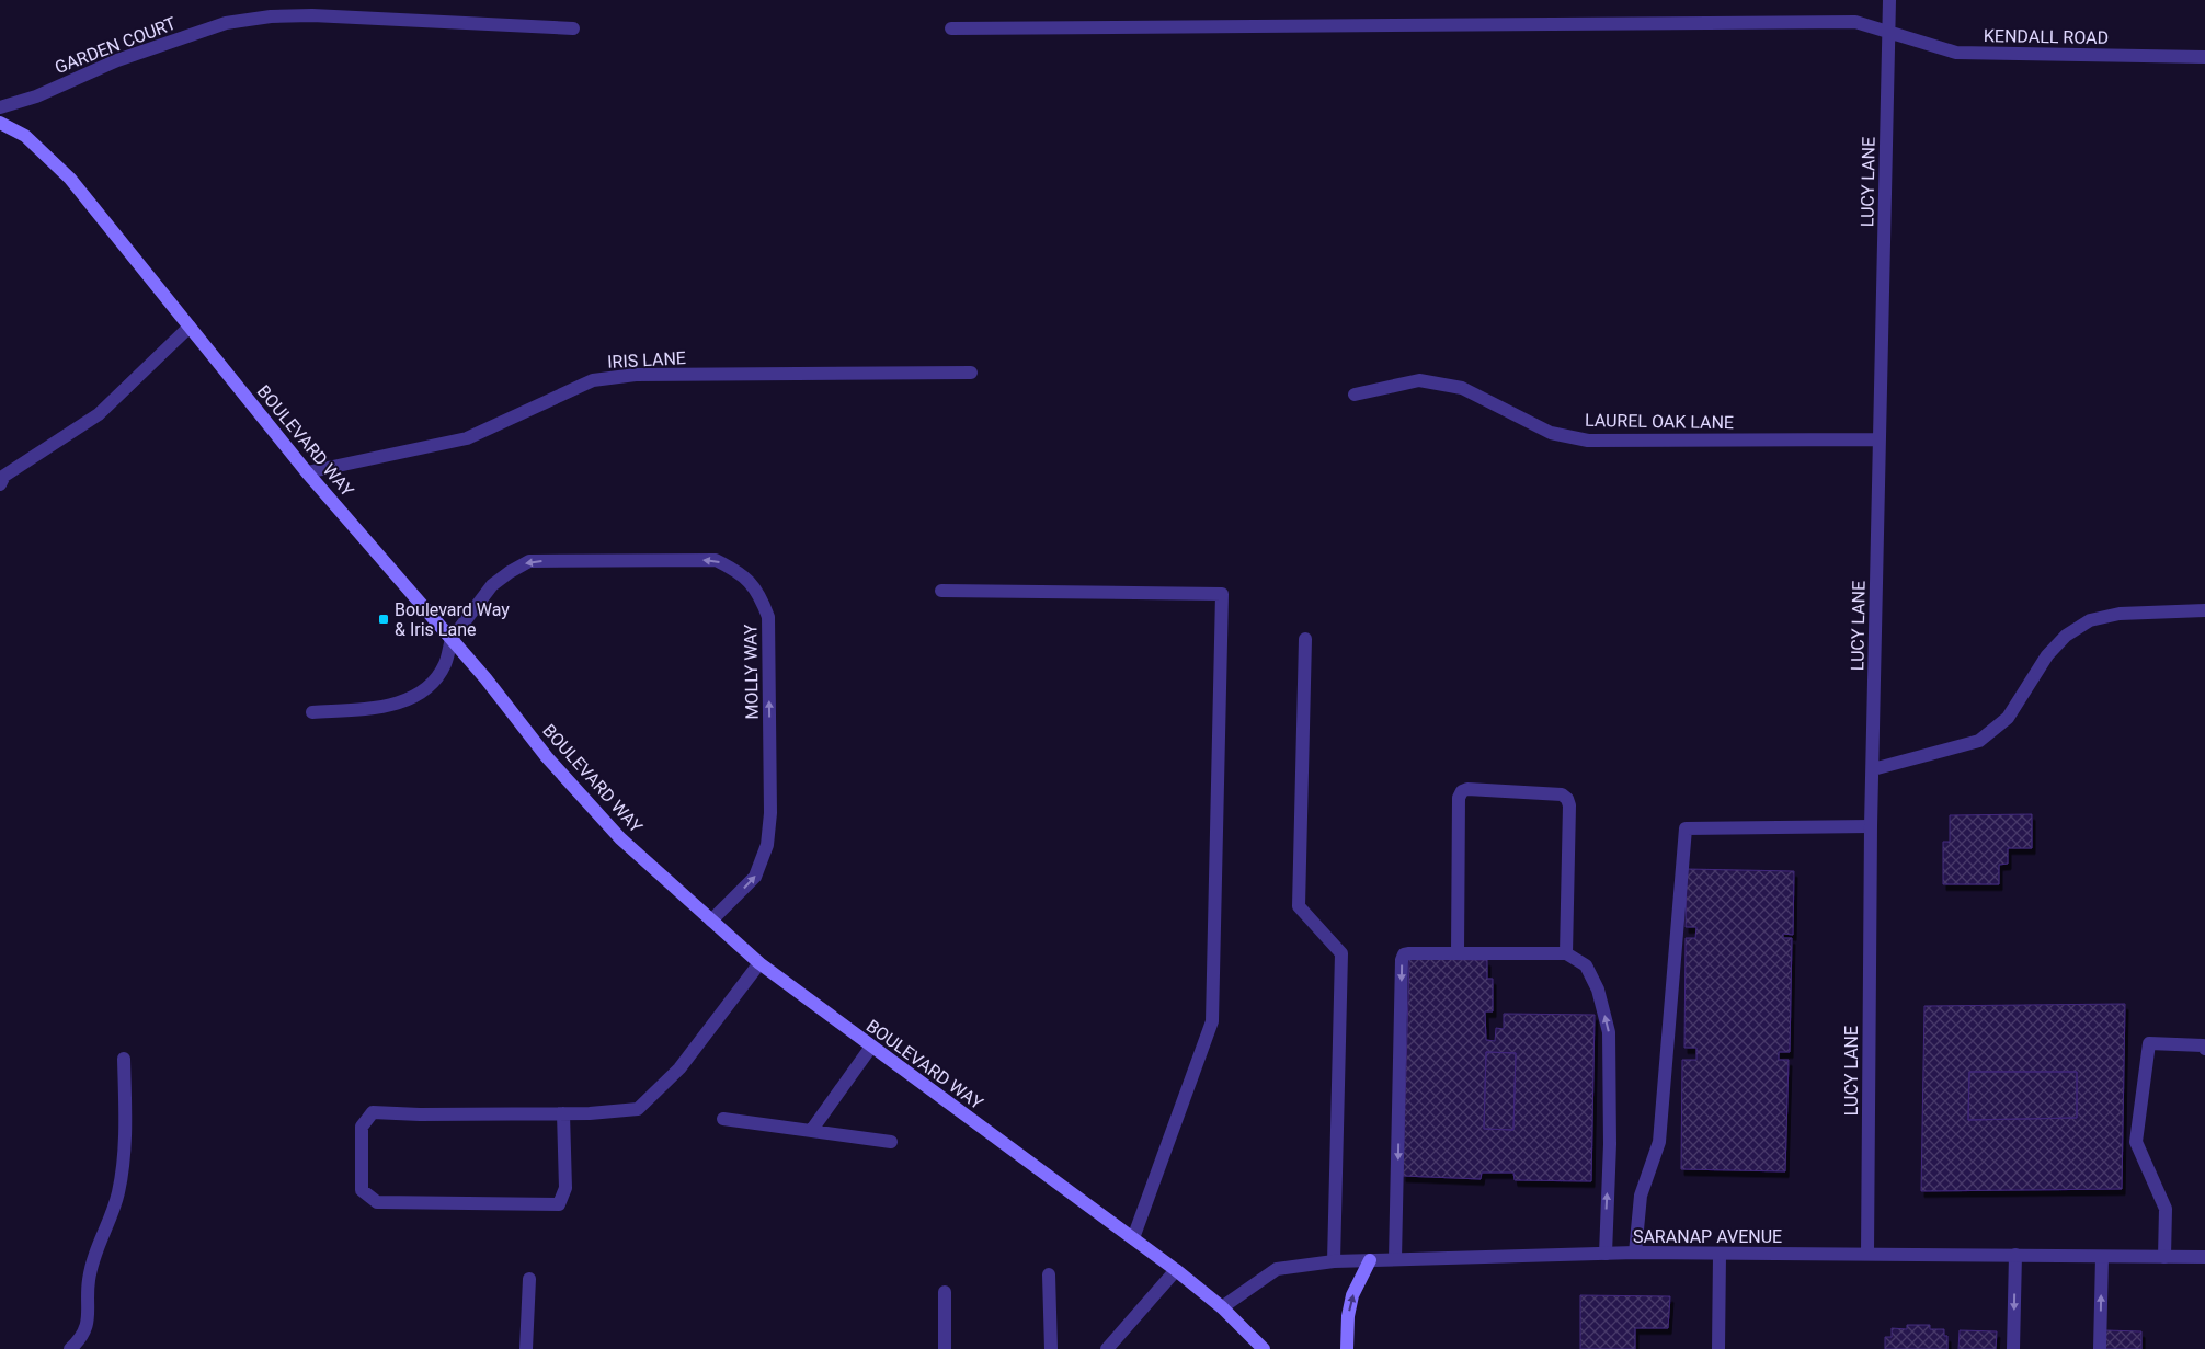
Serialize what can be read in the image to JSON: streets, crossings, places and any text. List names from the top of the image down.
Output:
{
  "streets": {
    "street": [
      "KENDALL ROAD",
      "GARDEN COURT",
      "LUCY LANE",
      "IRIS LANE",
      "LAUREL OAK LANE",
      "BOULEVARD WAY",
      "MOLLY WAY",
      "SARANAP AVENUE"
    ]
  },
  "crossings": [
    ["KENDALL ROAD", "LUCY LANE"],
    ["LUCY LANE", "LAUREL OAK LANE"],
    ["LUCY LANE", "SARANAP AVENUE"],
    ["IRIS LANE", "BOULEVARD WAY"],
    ["BOULEVARD WAY", "MOLLY WAY"],
    ["BOULEVARD WAY", "SARANAP AVENUE"]
  ],
  "places": {
    "transit": ["Boulevard Way & Iris Lane"]
  }
}
